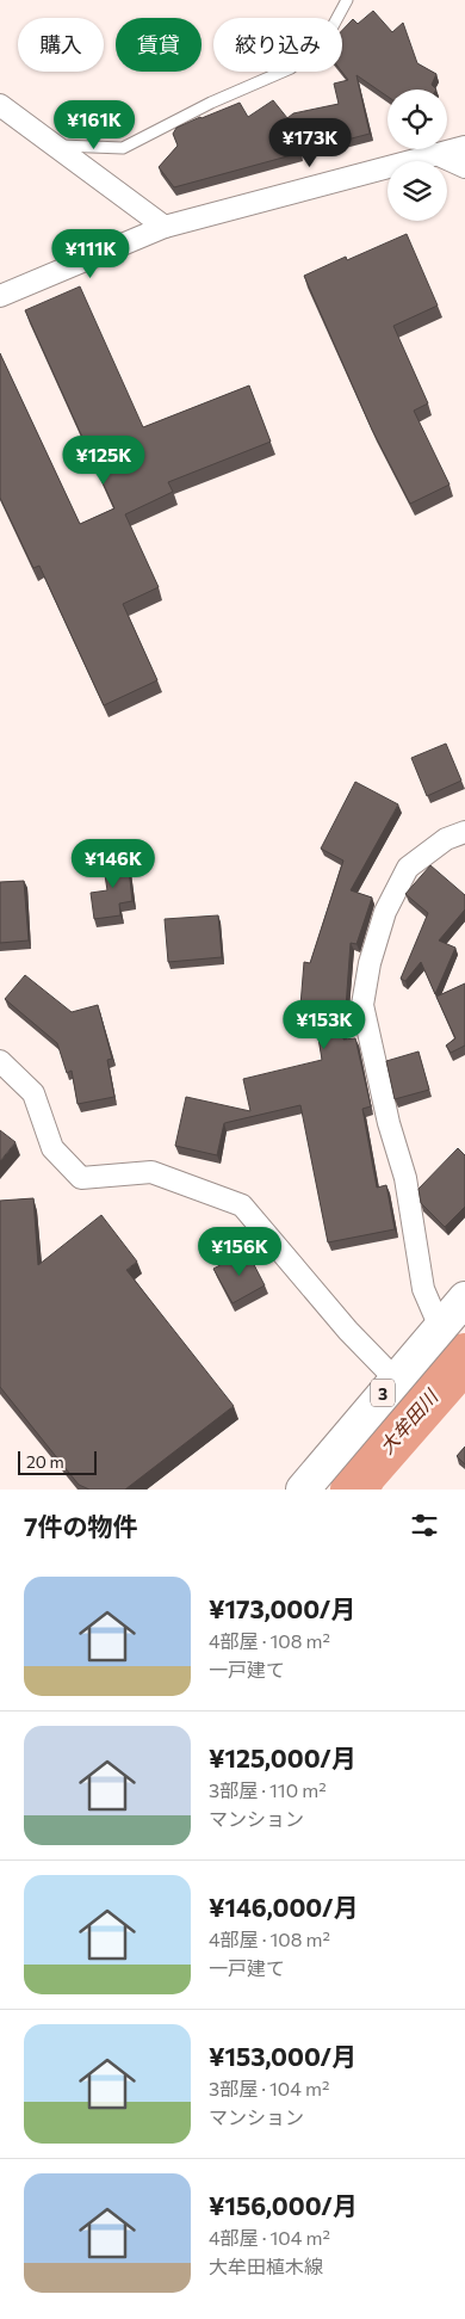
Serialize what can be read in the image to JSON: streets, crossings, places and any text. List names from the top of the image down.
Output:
{
  "streets": {
    "main road": ["3"]
  },
  "water": ["大牟田川"],
  "scale_bar": "20 m",
  "page": {
    "chip": ["購入", "賃貸", "絞り込み"],
    "price": [
      "¥161K",
      "¥173K",
      "¥111K",
      "¥125K",
      "¥146K",
      "¥153K",
      "¥156K"
    ],
    "scale": "20 m",
    "heading": "7件の物件",
    "list": [
      {
        "name": "¥173,000/月",
        "note": "4部屋 · 108 m² · 一戸建て"
      },
      {
        "name": "¥125,000/月",
        "note": "3部屋 · 110 m² · マンション"
      },
      {
        "name": "¥146,000/月",
        "note": "4部屋 · 108 m² · 一戸建て"
      },
      {
        "name": "¥153,000/月",
        "note": "3部屋 · 104 m² · マンション"
      },
      {
        "name": "¥156,000/月",
        "note": "4部屋 · 104 m² · 大牟田植木線"
      }
    ]
  }
}
